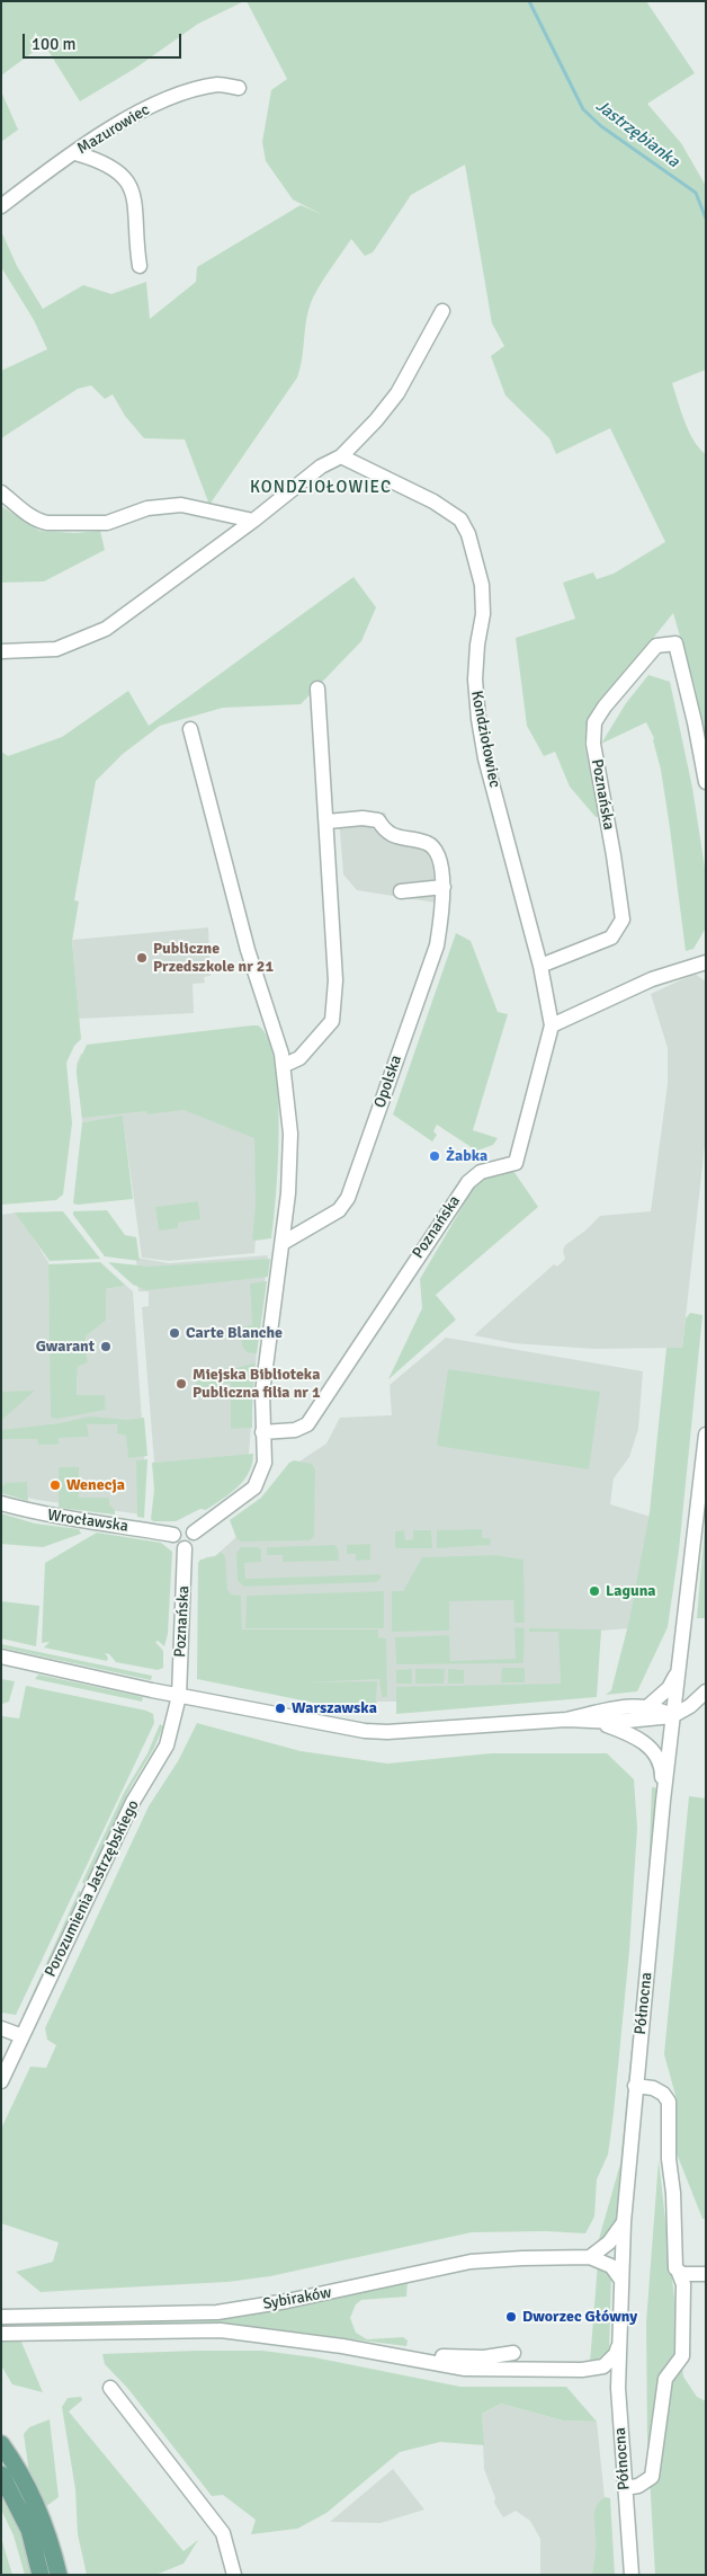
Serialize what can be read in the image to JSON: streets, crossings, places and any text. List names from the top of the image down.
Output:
{
  "streets": {
    "street": [
      "Mazurowiec",
      "Kondziołowiec",
      "Poznańska",
      "Opolska",
      "Wrocławska",
      "Porozumienia Jastrzębskiego",
      "Północna",
      "Sybiraków"
    ]
  },
  "crossings": [
    ["Kondziołowiec", "Poznańska"],
    ["Poznańska", "Wrocławska"],
    ["Poznańska", "Porozumienia Jastrzębskiego"],
    ["Północna", "Sybiraków"]
  ],
  "districts": ["KONDZIOŁOWIEC"],
  "water": ["Jastrzębianka"],
  "places": [
    "Publiczne Przedszkole nr 21",
    "Żabka",
    "Carte Blanche",
    "Gwarant",
    "Miejska Biblioteka Publiczna filia nr 1",
    "Wenecja",
    "Laguna",
    "Warszawska",
    "Dworzec Główny"
  ],
  "scale_bar": "100 m"
}
